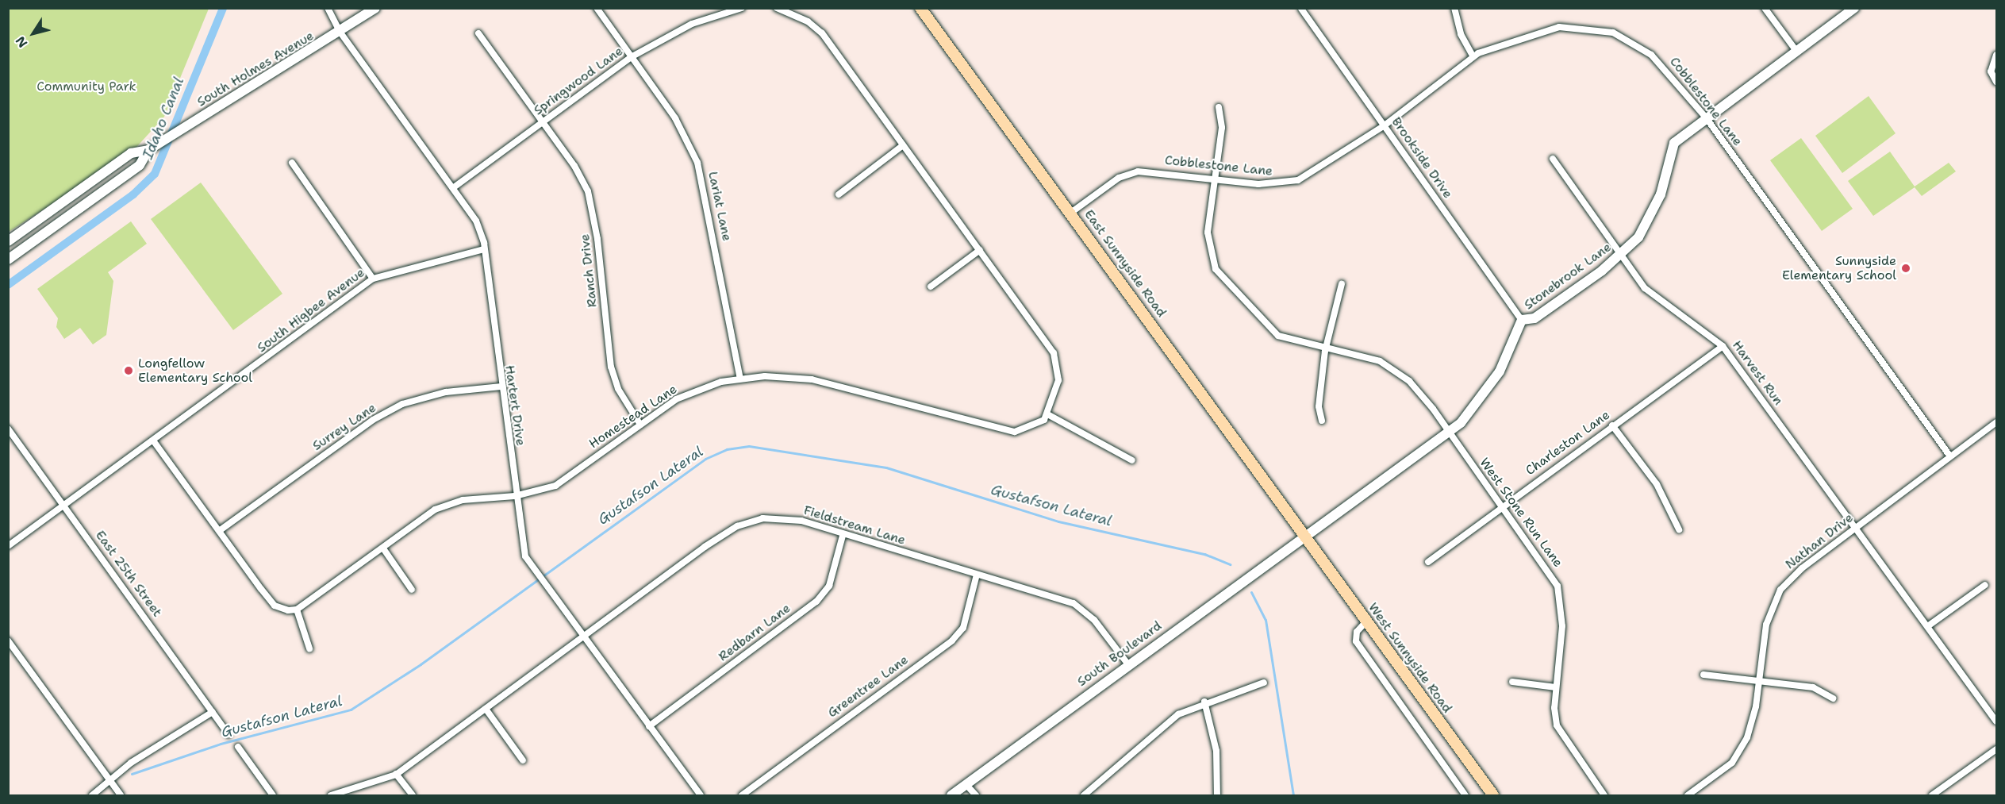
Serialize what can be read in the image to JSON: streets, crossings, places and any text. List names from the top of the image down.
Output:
{
  "streets": {
    "main road": ["East Sunnyside Road", "West Sunnyside Road"],
    "street": [
      "South Holmes Avenue",
      "Springwood Lane",
      "Cobblestone Lane",
      "Brookside Drive",
      "Lariat Lane",
      "Ranch Drive",
      "Stonebrook Lane",
      "South Higbee Avenue",
      "Harvest Run",
      "Hartert Drive",
      "Homestead Lane",
      "Surrey Lane",
      "Charleston Lane",
      "West Stone Run Lane",
      "Fieldstream Lane",
      "Nathan Drive",
      "East 25th Street",
      "Redbarn Lane",
      "South Boulevard",
      "Greentree Lane"
    ]
  },
  "crossings": [
    ["South Holmes Avenue", "Hartert Drive"],
    ["Springwood Lane", "Lariat Lane"],
    ["Springwood Lane", "Ranch Drive"],
    ["Springwood Lane", "Hartert Drive"],
    ["Cobblestone Lane", "Brookside Drive"],
    ["Cobblestone Lane", "East Sunnyside Road"],
    ["Cobblestone Lane", "Stonebrook Lane"],
    ["Cobblestone Lane", "West Stone Run Lane"],
    ["Cobblestone Lane", "Nathan Drive"],
    ["Brookside Drive", "Stonebrook Lane"],
    ["Lariat Lane", "Homestead Lane"],
    ["East Sunnyside Road", "Stonebrook Lane"],
    ["East Sunnyside Road", "South Boulevard"],
    ["East Sunnyside Road", "West Sunnyside Road"],
    ["Ranch Drive", "Homestead Lane"],
    ["Stonebrook Lane", "Harvest Run"],
    ["Stonebrook Lane", "West Stone Run Lane"],
    ["Stonebrook Lane", "South Boulevard"],
    ["Stonebrook Lane", "West Sunnyside Road"],
    ["South Higbee Avenue", "Hartert Drive"],
    ["South Higbee Avenue", "East 25th Street"],
    ["Harvest Run", "Charleston Lane"],
    ["Harvest Run", "Nathan Drive"],
    ["Hartert Drive", "Homestead Lane"],
    ["Hartert Drive", "Surrey Lane"],
    ["Hartert Drive", "Fieldstream Lane"],
    ["Hartert Drive", "Redbarn Lane"],
    ["Charleston Lane", "West Stone Run Lane"],
    ["Fieldstream Lane", "Redbarn Lane"],
    ["Fieldstream Lane", "South Boulevard"],
    ["Fieldstream Lane", "Greentree Lane"],
    ["South Boulevard", "West Sunnyside Road"]
  ],
  "water": ["Idaho Canal", "Gustafson Lateral"],
  "parks": ["Community Park"],
  "places": ["Sunnyside Elementary School", "Longfellow Elementary School"],
  "north": "bottom left"
}
